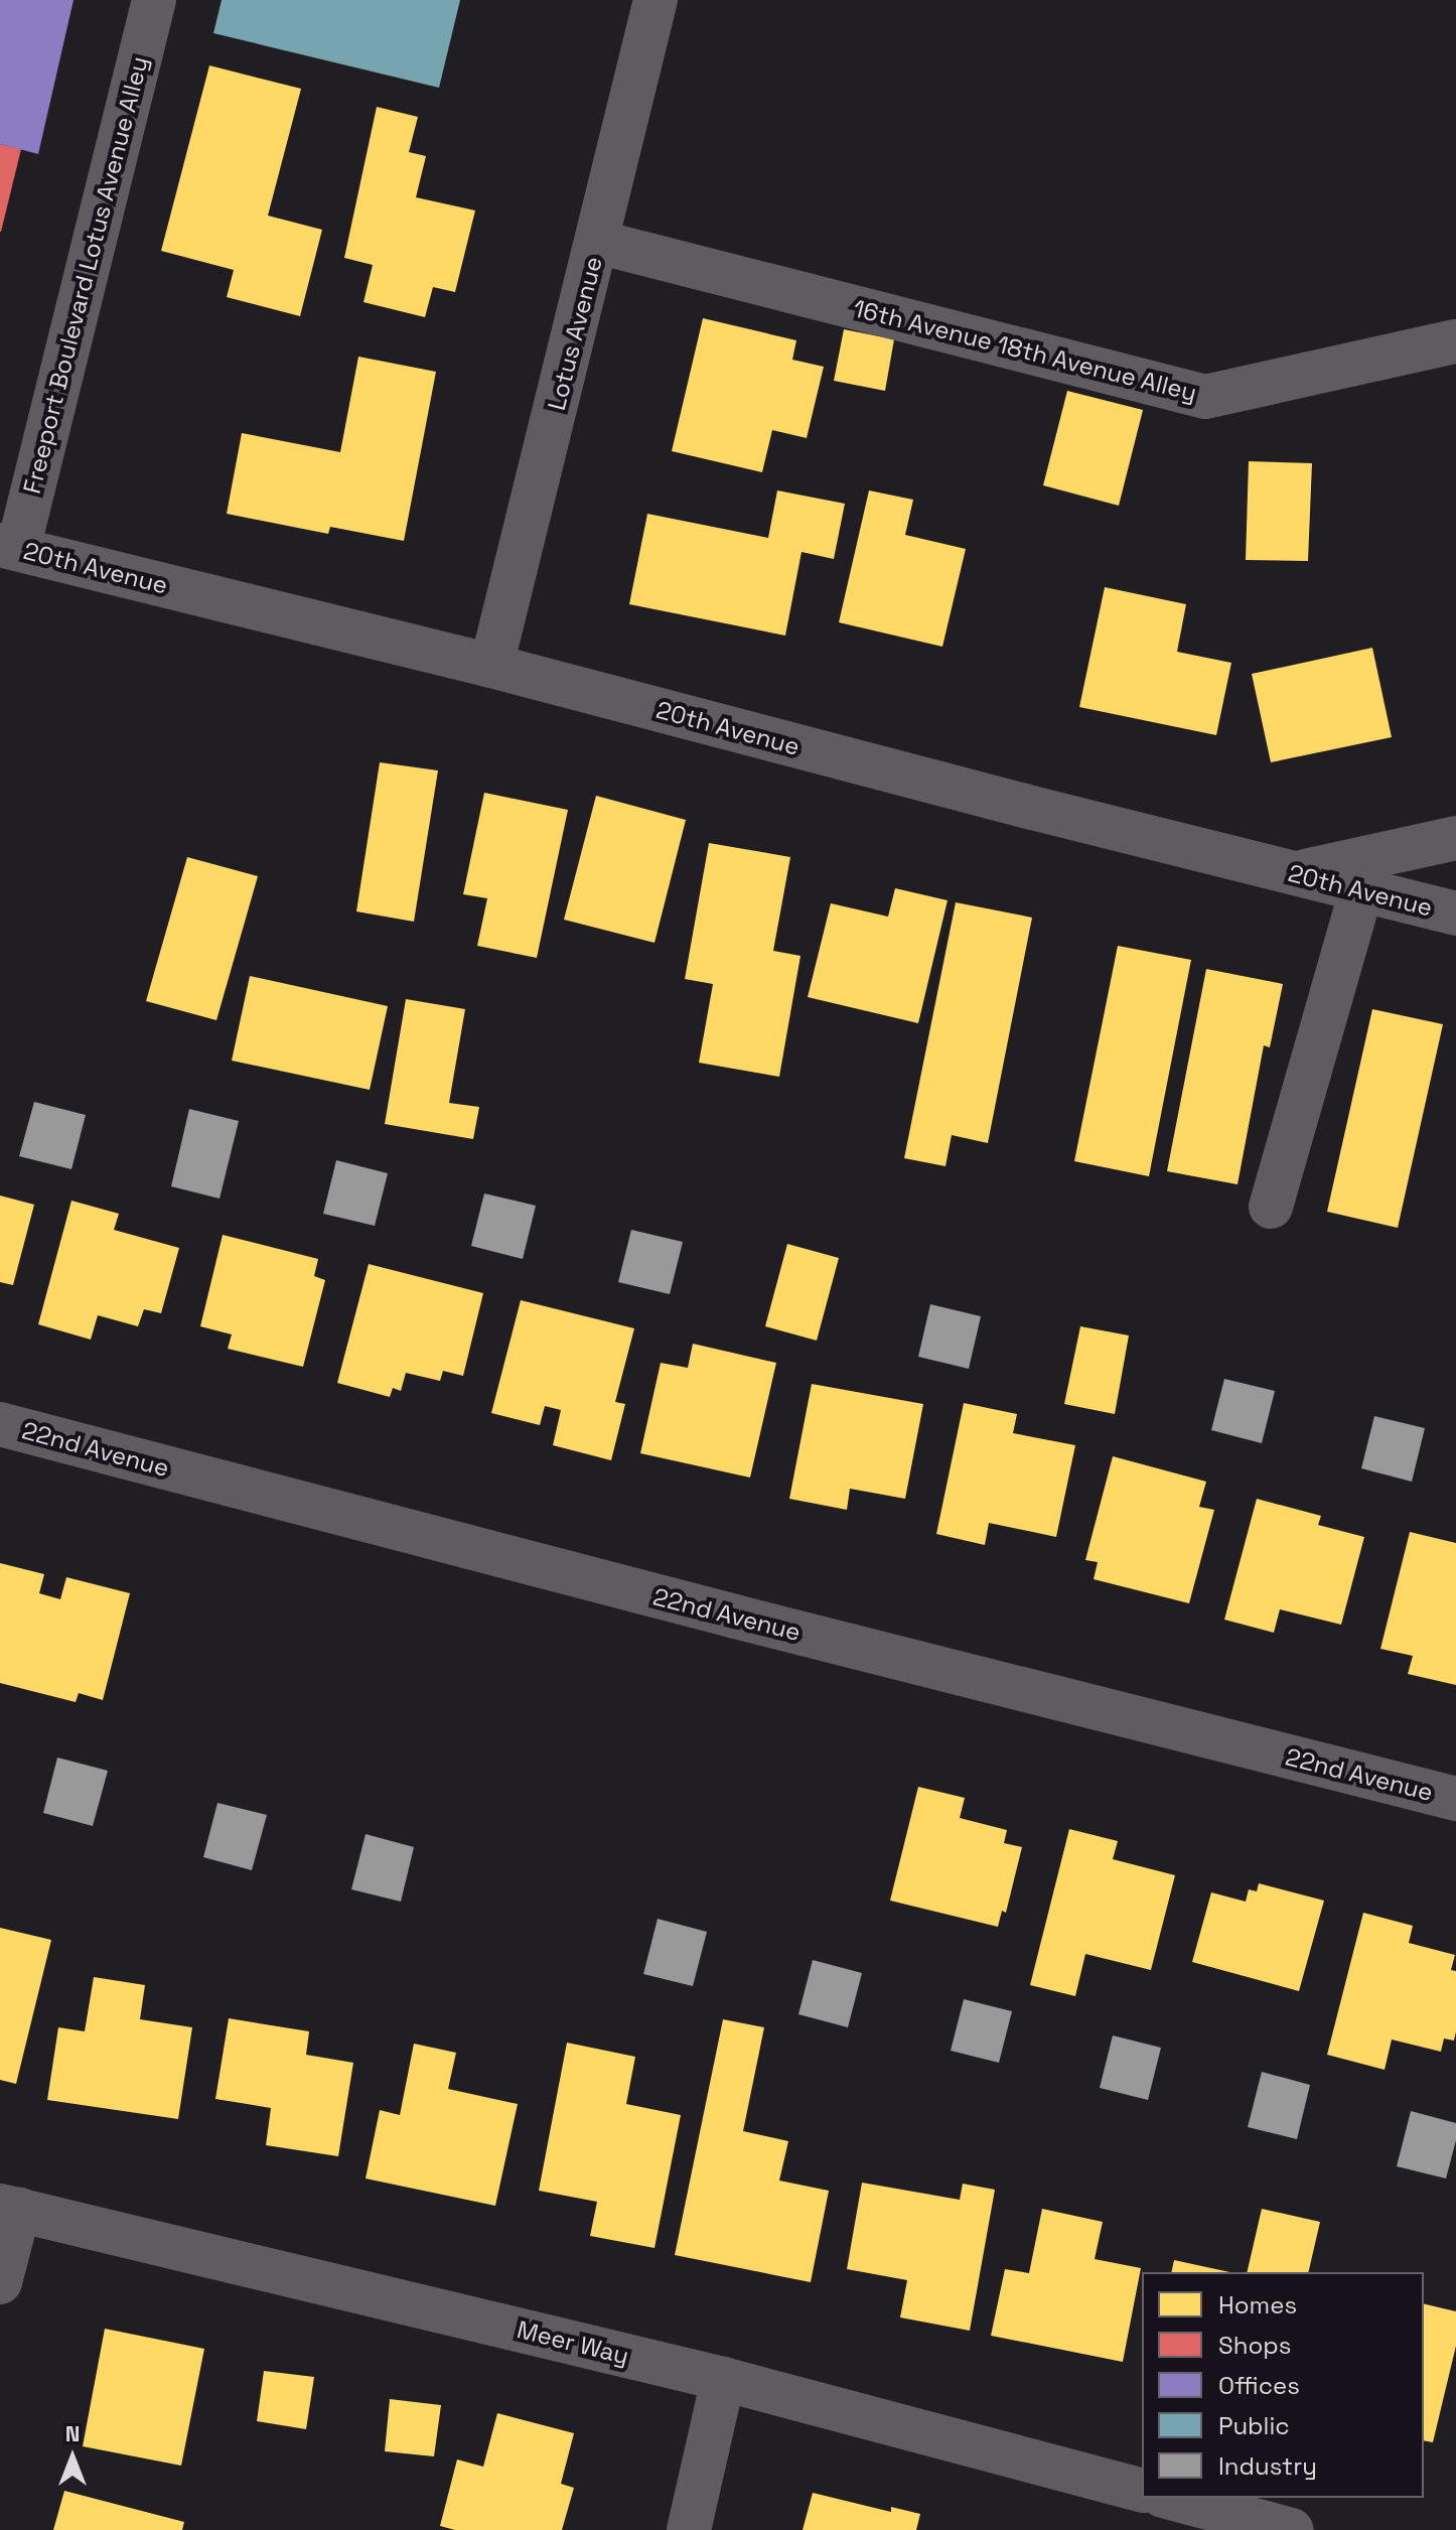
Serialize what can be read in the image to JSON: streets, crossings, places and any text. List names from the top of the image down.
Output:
{
  "streets": {
    "street": [
      "Freeport Boulevard Lotus Avenue Alley",
      "Lotus Avenue",
      "16th Avenue 18th Avenue Alley",
      "20th Avenue",
      "22nd Avenue",
      "Meer Way"
    ]
  },
  "crossings": [
    ["Freeport Boulevard Lotus Avenue Alley", "20th Avenue"],
    ["Lotus Avenue", "16th Avenue 18th Avenue Alley"],
    ["Lotus Avenue", "20th Avenue"]
  ],
  "legend": [
    "Homes",
    "Shops",
    "Offices",
    "Public",
    "Industry"
  ],
  "north": "top"
}
